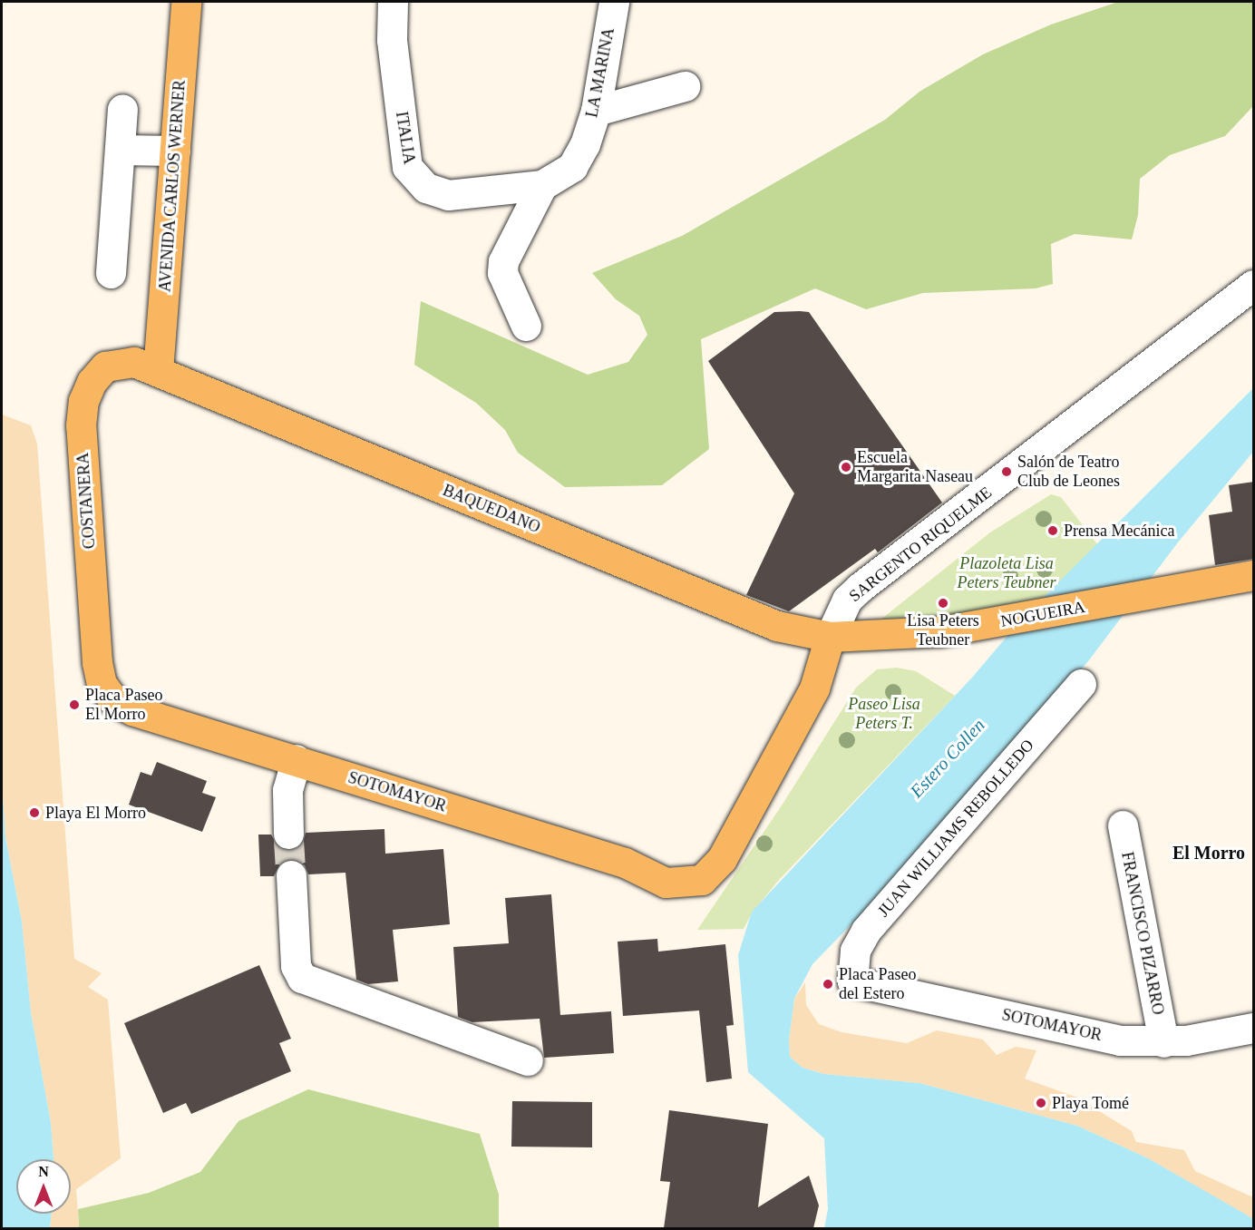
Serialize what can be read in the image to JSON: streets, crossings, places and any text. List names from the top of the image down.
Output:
{
  "streets": {
    "main road": [
      "AVENIDA CARLOS WERNER",
      "COSTANERA",
      "BAQUEDANO",
      "SARGENTO RIQUELME",
      "NOGUEIRA",
      "SOTOMAYOR"
    ],
    "street": [
      "LA MARINA",
      "ITALIA",
      "JUAN WILLIAMS REBOLLEDO",
      "FRANCISCO PIZARRO"
    ]
  },
  "crossings": [
    ["LA MARINA", "ITALIA"],
    ["AVENIDA CARLOS WERNER", "COSTANERA"],
    ["AVENIDA CARLOS WERNER", "BAQUEDANO"],
    ["COSTANERA", "BAQUEDANO"],
    ["COSTANERA", "SOTOMAYOR"],
    ["BAQUEDANO", "SARGENTO RIQUELME"],
    ["BAQUEDANO", "NOGUEIRA"],
    ["SARGENTO RIQUELME", "NOGUEIRA"],
    ["SARGENTO RIQUELME", "SOTOMAYOR"],
    ["SOTOMAYOR", "JUAN WILLIAMS REBOLLEDO"],
    ["SOTOMAYOR", "FRANCISCO PIZARRO"]
  ],
  "districts": ["El Morro"],
  "water": ["Estero Collen"],
  "parks": ["Plazoleta Lisa Peters Teubner", "Paseo Lisa Peters T."],
  "places": [
    "Escuela Margarita Naseau",
    "Salón de Teatro Club de Leones",
    "Prensa Mecánica",
    "Lisa Peters Teubner",
    "Placa Paseo El Morro",
    "Playa El Morro",
    "Placa Paseo del Estero",
    "Playa Tomé"
  ],
  "north": "top"
}
